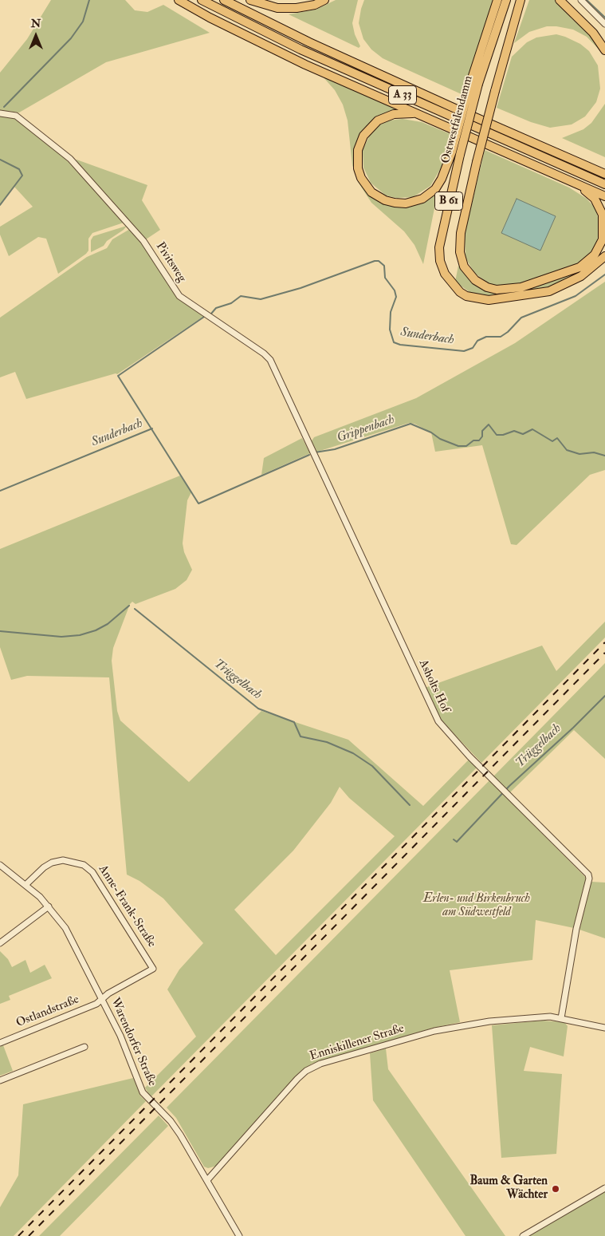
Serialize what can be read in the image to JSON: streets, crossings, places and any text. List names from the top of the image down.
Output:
{
  "streets": {
    "highway": ["A 33", "Ostwestfalendamm", "B 61"],
    "street": [
      "Pivitsweg",
      "Asholts Hof",
      "Anne-Frank-Straße",
      "Ostlandstraße",
      "Warendorfer Straße",
      "Enniskillener Straße"
    ]
  },
  "crossings": [
    ["Pivitsweg", "Asholts Hof"],
    ["Asholts Hof", "Enniskillener Straße"],
    ["Anne-Frank-Straße", "Ostlandstraße"],
    ["Anne-Frank-Straße", "Warendorfer Straße"],
    ["Ostlandstraße", "Warendorfer Straße"],
    ["Warendorfer Straße", "Enniskillener Straße"]
  ],
  "water": ["Sunderbach", "Grippenbach", "Trüggelbach"],
  "parks": ["Erlen- und Birkenbruch am Südwestfeld"],
  "places": ["Baum & Garten Wächter"],
  "north": "top"
}
